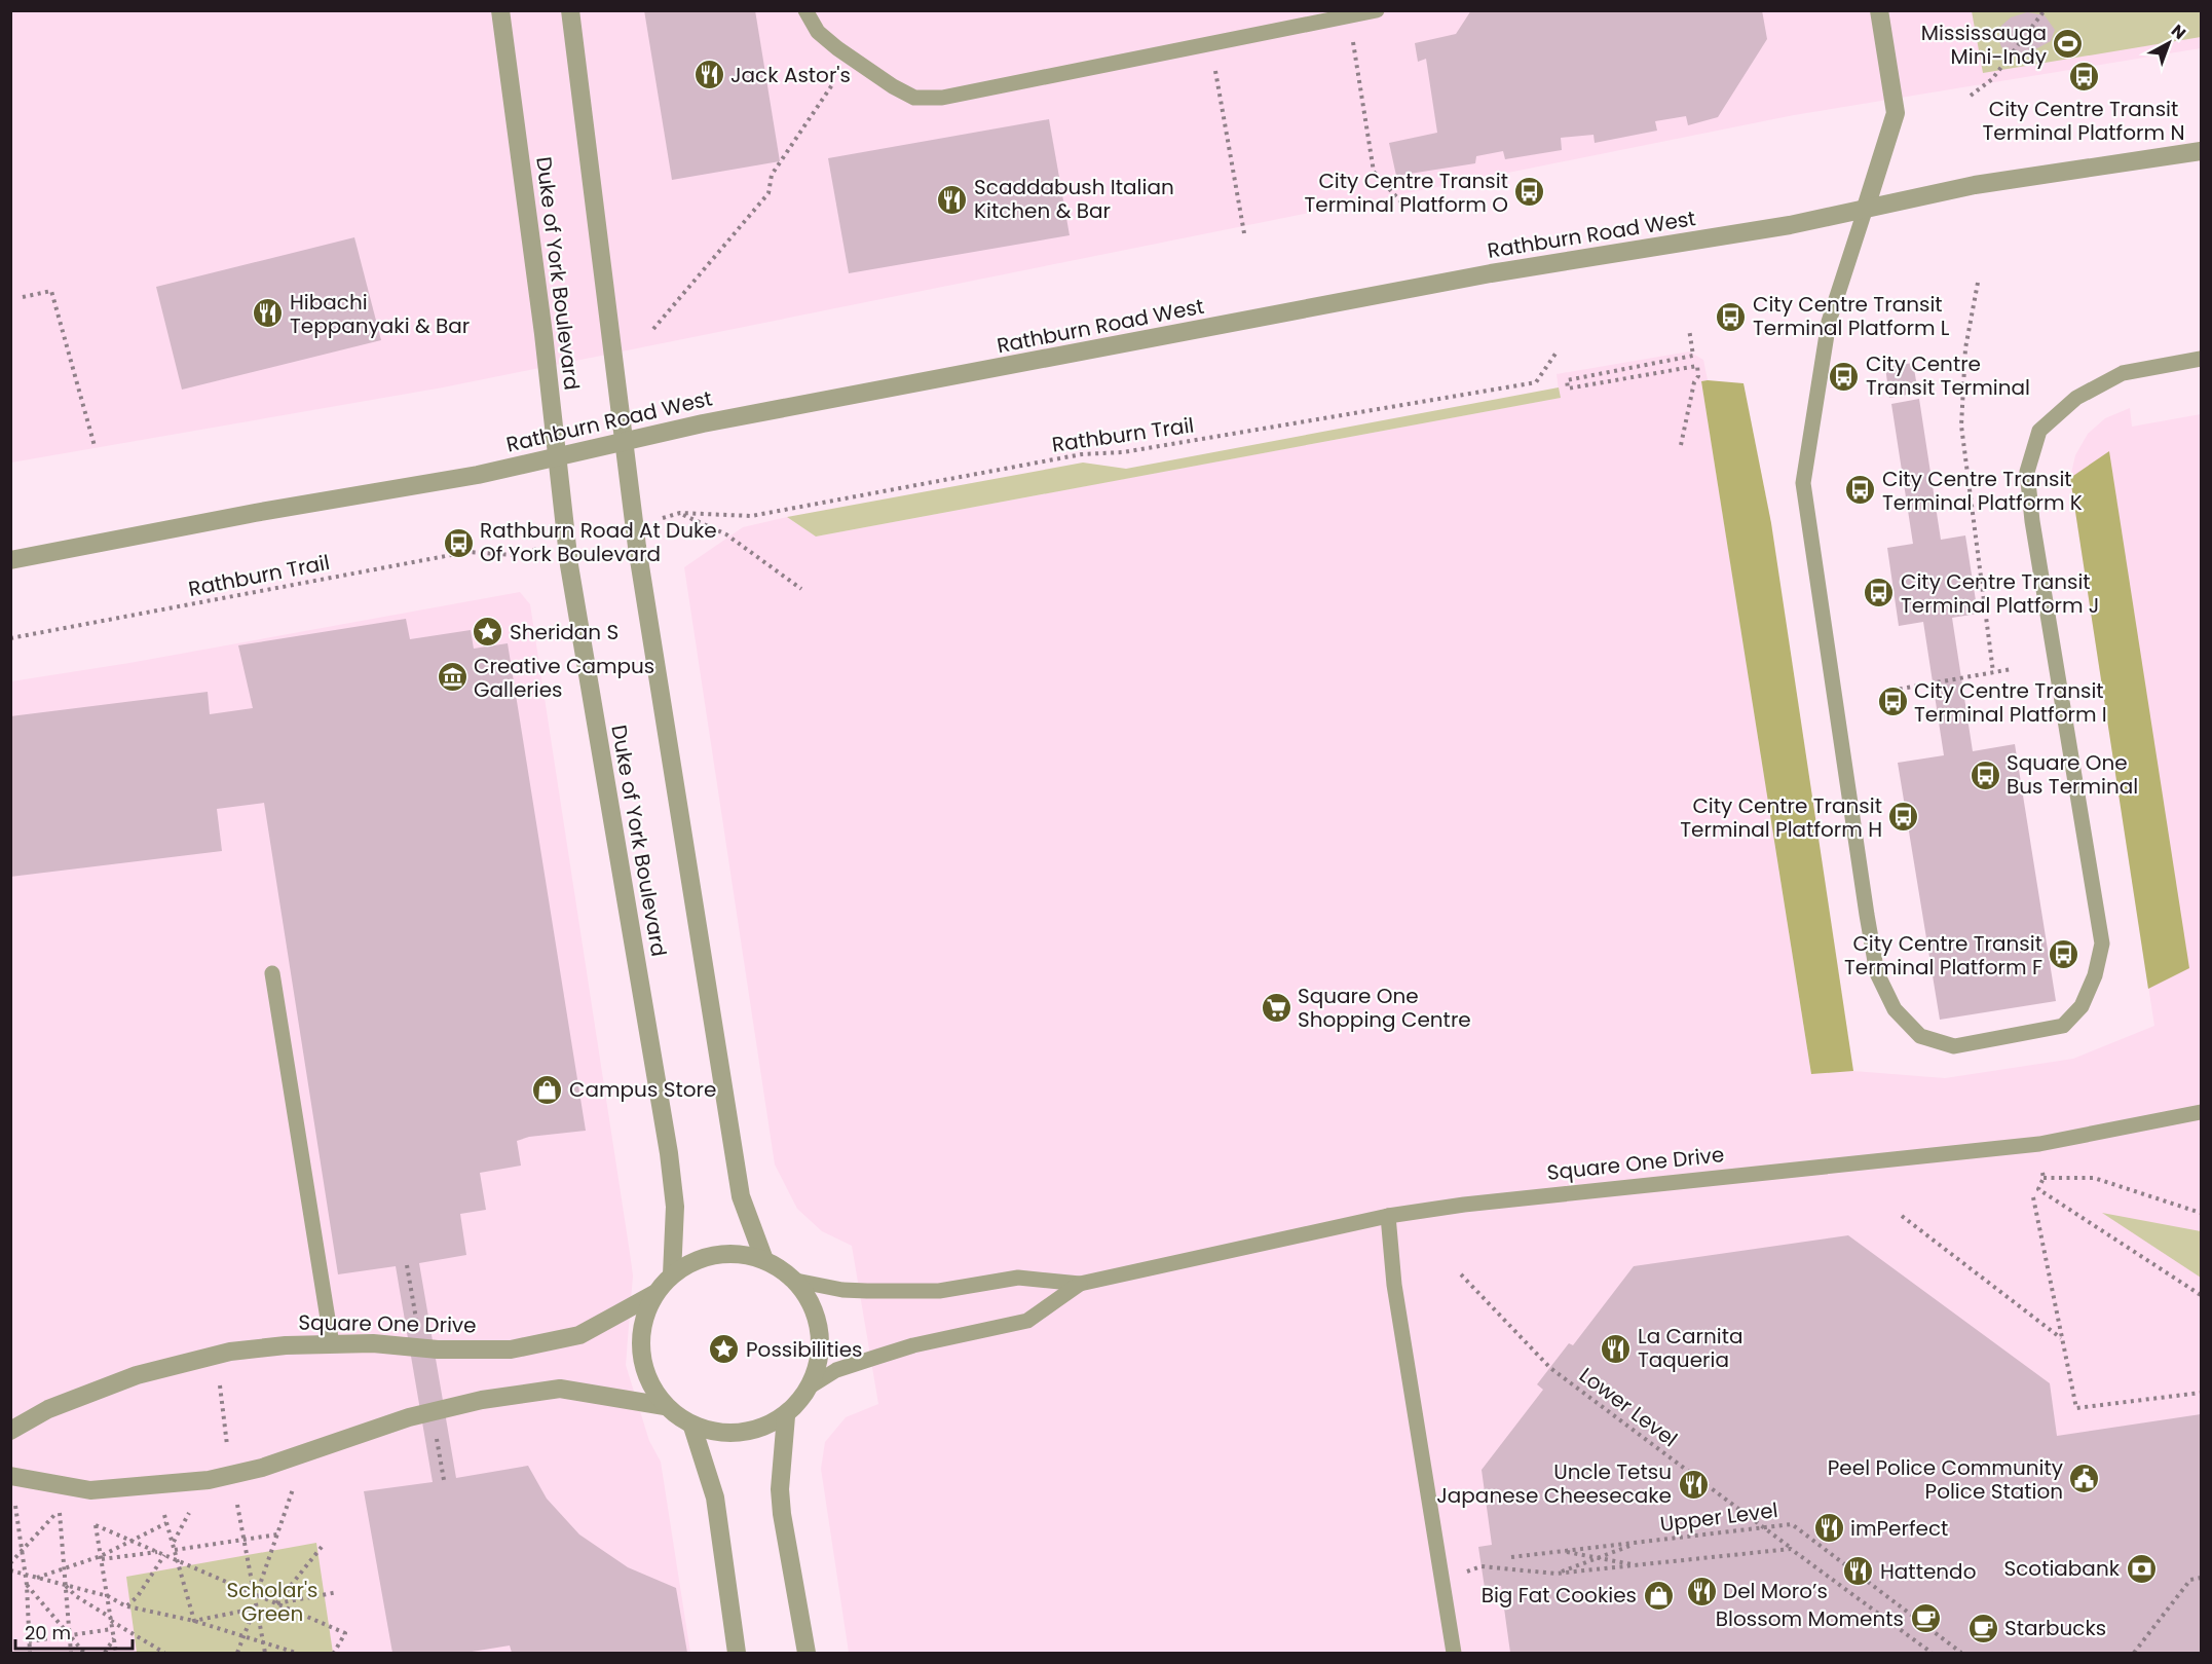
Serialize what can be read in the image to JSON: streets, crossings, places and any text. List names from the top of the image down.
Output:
{
  "streets": {
    "street": ["Rathburn Road West", "Duke of York Boulevard", "Square One Drive"],
    "path": ["Rathburn Trail", "Lower Level", "Upper Level"]
  },
  "crossings": [
    ["Rathburn Road West", "Duke of York Boulevard"],
    ["Duke of York Boulevard", "Square One Drive"]
  ],
  "parks": ["Scholar's Green"],
  "places": {
    "sports": ["Mississauga Mini-Indy"],
    "restaurant": [
      "Jack Astor's",
      "Scaddabush Italian Kitchen & Bar",
      "Hibachi Teppanyaki & Bar",
      "La Carnita Taqueria",
      "Uncle Tetsu Japanese Cheesecake",
      "imPerfect",
      "Hattendo",
      "Del Moro’s"
    ],
    "bus stop": [
      "City Centre Transit Terminal Platform N",
      "City Centre Transit Terminal Platform O",
      "City Centre Transit Terminal Platform L",
      "City Centre Transit Terminal",
      "City Centre Transit Terminal Platform K",
      "Rathburn Road At Duke Of York Boulevard",
      "City Centre Transit Terminal Platform J",
      "City Centre Transit Terminal Platform I",
      "Square One Bus Terminal",
      "City Centre Transit Terminal Platform H",
      "City Centre Transit Terminal Platform F"
    ],
    "place": ["Sheridan S", "Possibilities"],
    "museum": ["Creative Campus Galleries"],
    "supermarket": ["Square One Shopping Centre"],
    "shop": ["Campus Store", "Big Fat Cookies"],
    "public building": ["Peel Police Community Police Station"],
    "bank": ["Scotiabank"],
    "cafe": ["Blossom Moments", "Starbucks"]
  },
  "scale_bar": "20 m",
  "north": "top right"
}
